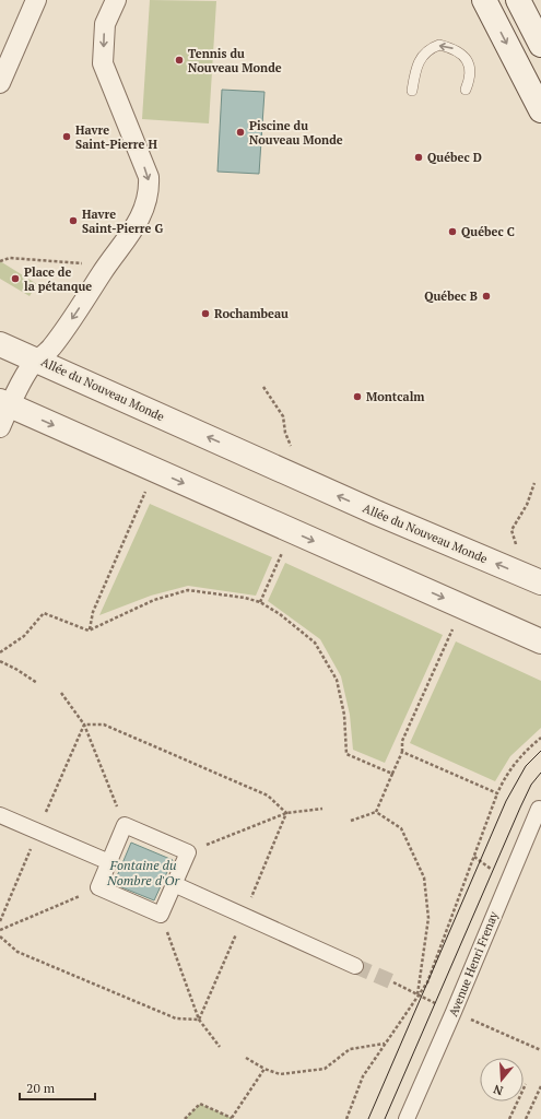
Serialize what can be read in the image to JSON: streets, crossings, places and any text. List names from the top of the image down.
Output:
{
  "streets": {
    "street": ["Allée du Nouveau Monde", "Avenue Henri Frenay"]
  },
  "water": ["Fontaine du Nombre d'Or"],
  "places": [
    "Tennis du Nouveau Monde",
    "Piscine du Nouveau Monde",
    "Havre Saint-Pierre H",
    "Québec D",
    "Havre Saint-Pierre G",
    "Québec C",
    "Place de la pétanque",
    "Québec B",
    "Rochambeau",
    "Montcalm"
  ],
  "scale_bar": "20 m",
  "north": "bottom"
}
